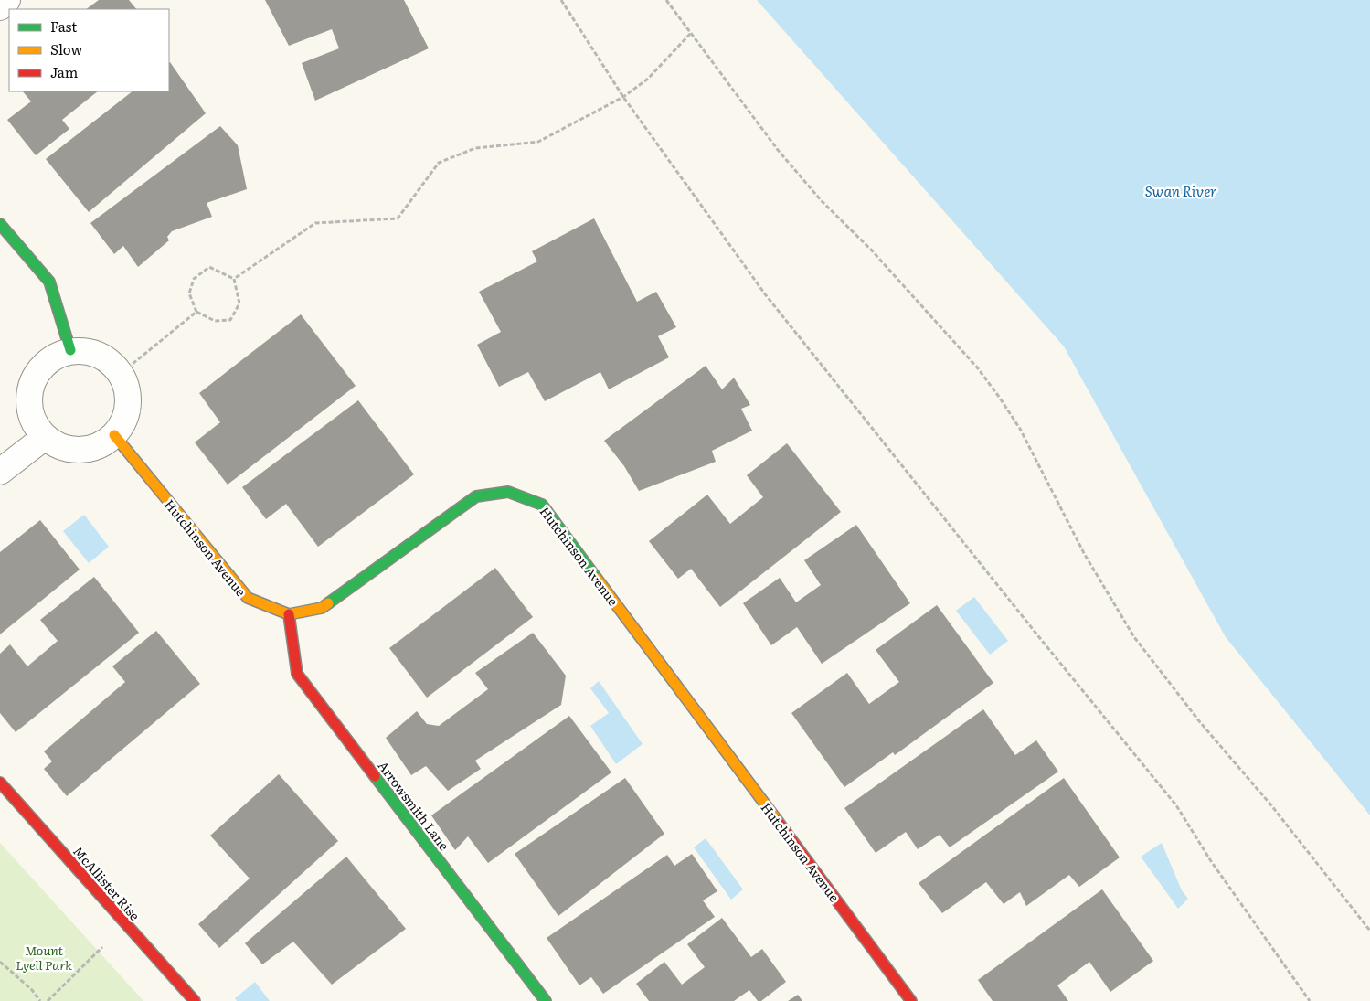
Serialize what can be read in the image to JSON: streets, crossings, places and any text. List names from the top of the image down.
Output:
{
  "streets": {
    "street": ["Hutchinson Avenue", "Arrowsmith Lane", "McAllister Rise"]
  },
  "crossings": [
    ["Hutchinson Avenue", "Arrowsmith Lane"]
  ],
  "water": ["Swan River"],
  "parks": ["Mount Lyell Park"],
  "legend": ["Fast", "Slow", "Jam"]
}
